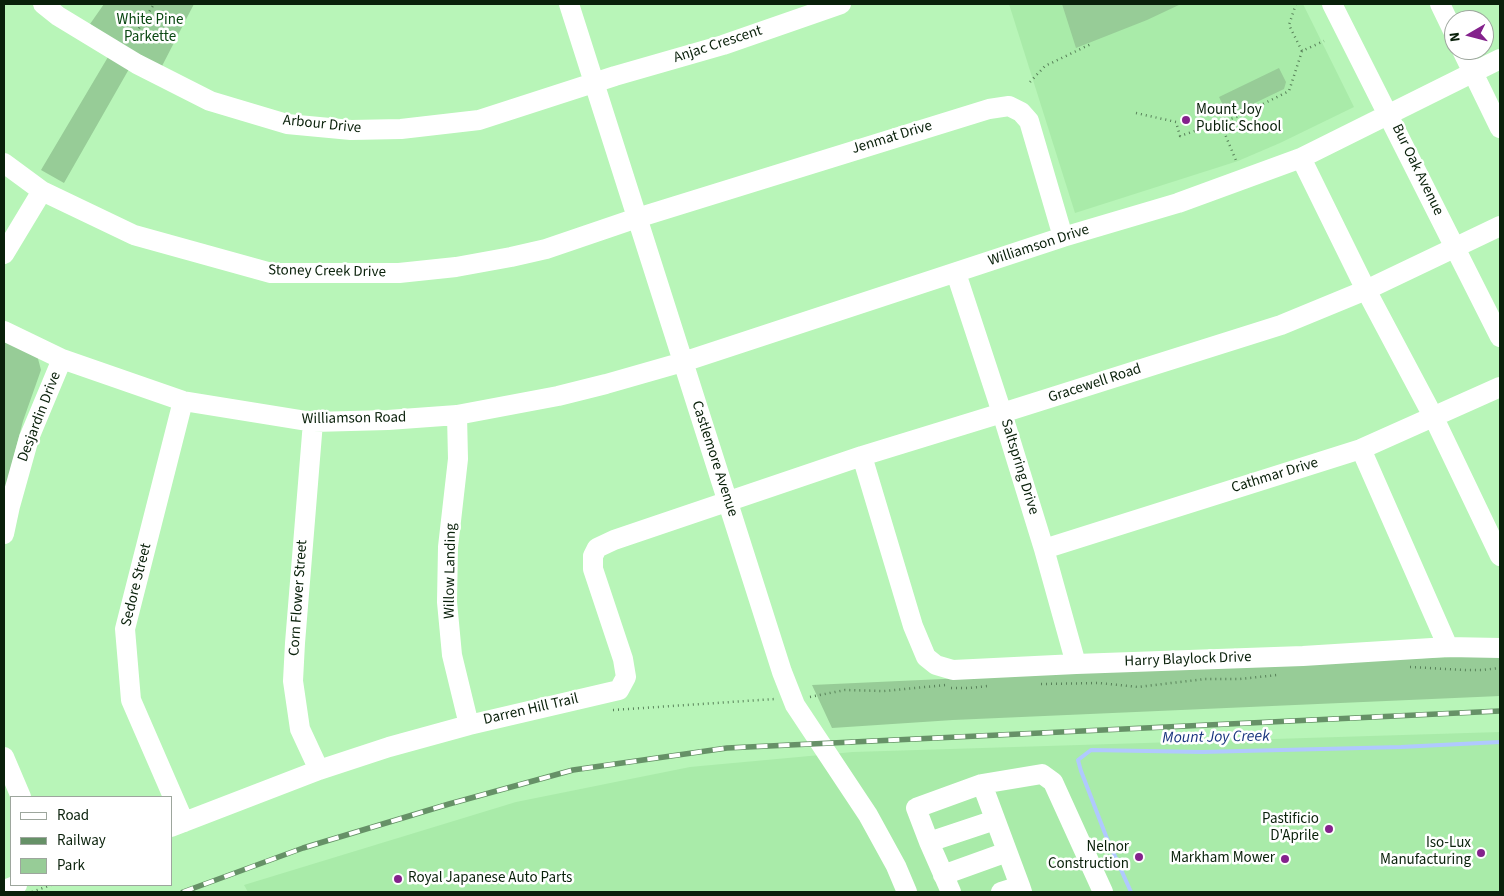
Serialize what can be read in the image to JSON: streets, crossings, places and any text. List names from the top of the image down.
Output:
{
  "streets": {
    "street": [
      "Anjac Crescent",
      "Arbour Drive",
      "Jenmat Drive",
      "Bur Oak Avenue",
      "Williamson Drive",
      "Stoney Creek Drive",
      "Gracewell Road",
      "Desjardin Drive",
      "Williamson Road",
      "Castlemore Avenue",
      "Saltspring Drive",
      "Cathmar Drive",
      "Willow Landing",
      "Sedore Street",
      "Corn Flower Street",
      "Harry Blaylock Drive",
      "Darren Hill Trail"
    ]
  },
  "crossings": [
    ["Anjac Crescent", "Arbour Drive"],
    ["Anjac Crescent", "Castlemore Avenue"],
    ["Arbour Drive", "Castlemore Avenue"],
    ["Jenmat Drive", "Williamson Drive"],
    ["Jenmat Drive", "Stoney Creek Drive"],
    ["Jenmat Drive", "Castlemore Avenue"],
    ["Bur Oak Avenue", "Williamson Drive"],
    ["Bur Oak Avenue", "Gracewell Road"],
    ["Williamson Drive", "Williamson Road"],
    ["Williamson Drive", "Castlemore Avenue"],
    ["Williamson Drive", "Saltspring Drive"],
    ["Stoney Creek Drive", "Castlemore Avenue"],
    ["Gracewell Road", "Castlemore Avenue"],
    ["Gracewell Road", "Saltspring Drive"],
    ["Gracewell Road", "Harry Blaylock Drive"],
    ["Gracewell Road", "Darren Hill Trail"],
    ["Desjardin Drive", "Williamson Road"],
    ["Williamson Road", "Castlemore Avenue"],
    ["Williamson Road", "Willow Landing"],
    ["Williamson Road", "Sedore Street"],
    ["Williamson Road", "Corn Flower Street"],
    ["Castlemore Avenue", "Darren Hill Trail"],
    ["Saltspring Drive", "Cathmar Drive"],
    ["Saltspring Drive", "Harry Blaylock Drive"],
    ["Willow Landing", "Darren Hill Trail"],
    ["Sedore Street", "Darren Hill Trail"],
    ["Corn Flower Street", "Darren Hill Trail"]
  ],
  "water": ["Mount Joy Creek"],
  "parks": ["White Pine Parkette"],
  "places": [
    "Mount Joy Public School",
    "Pastificio D'Aprile",
    "Iso-Lux Manufacturing",
    "Nelnor Construction",
    "Markham Mower",
    "Royal Japanese Auto Parts"
  ],
  "legend": ["Road", "Railway", "Park"],
  "north": "left"
}
